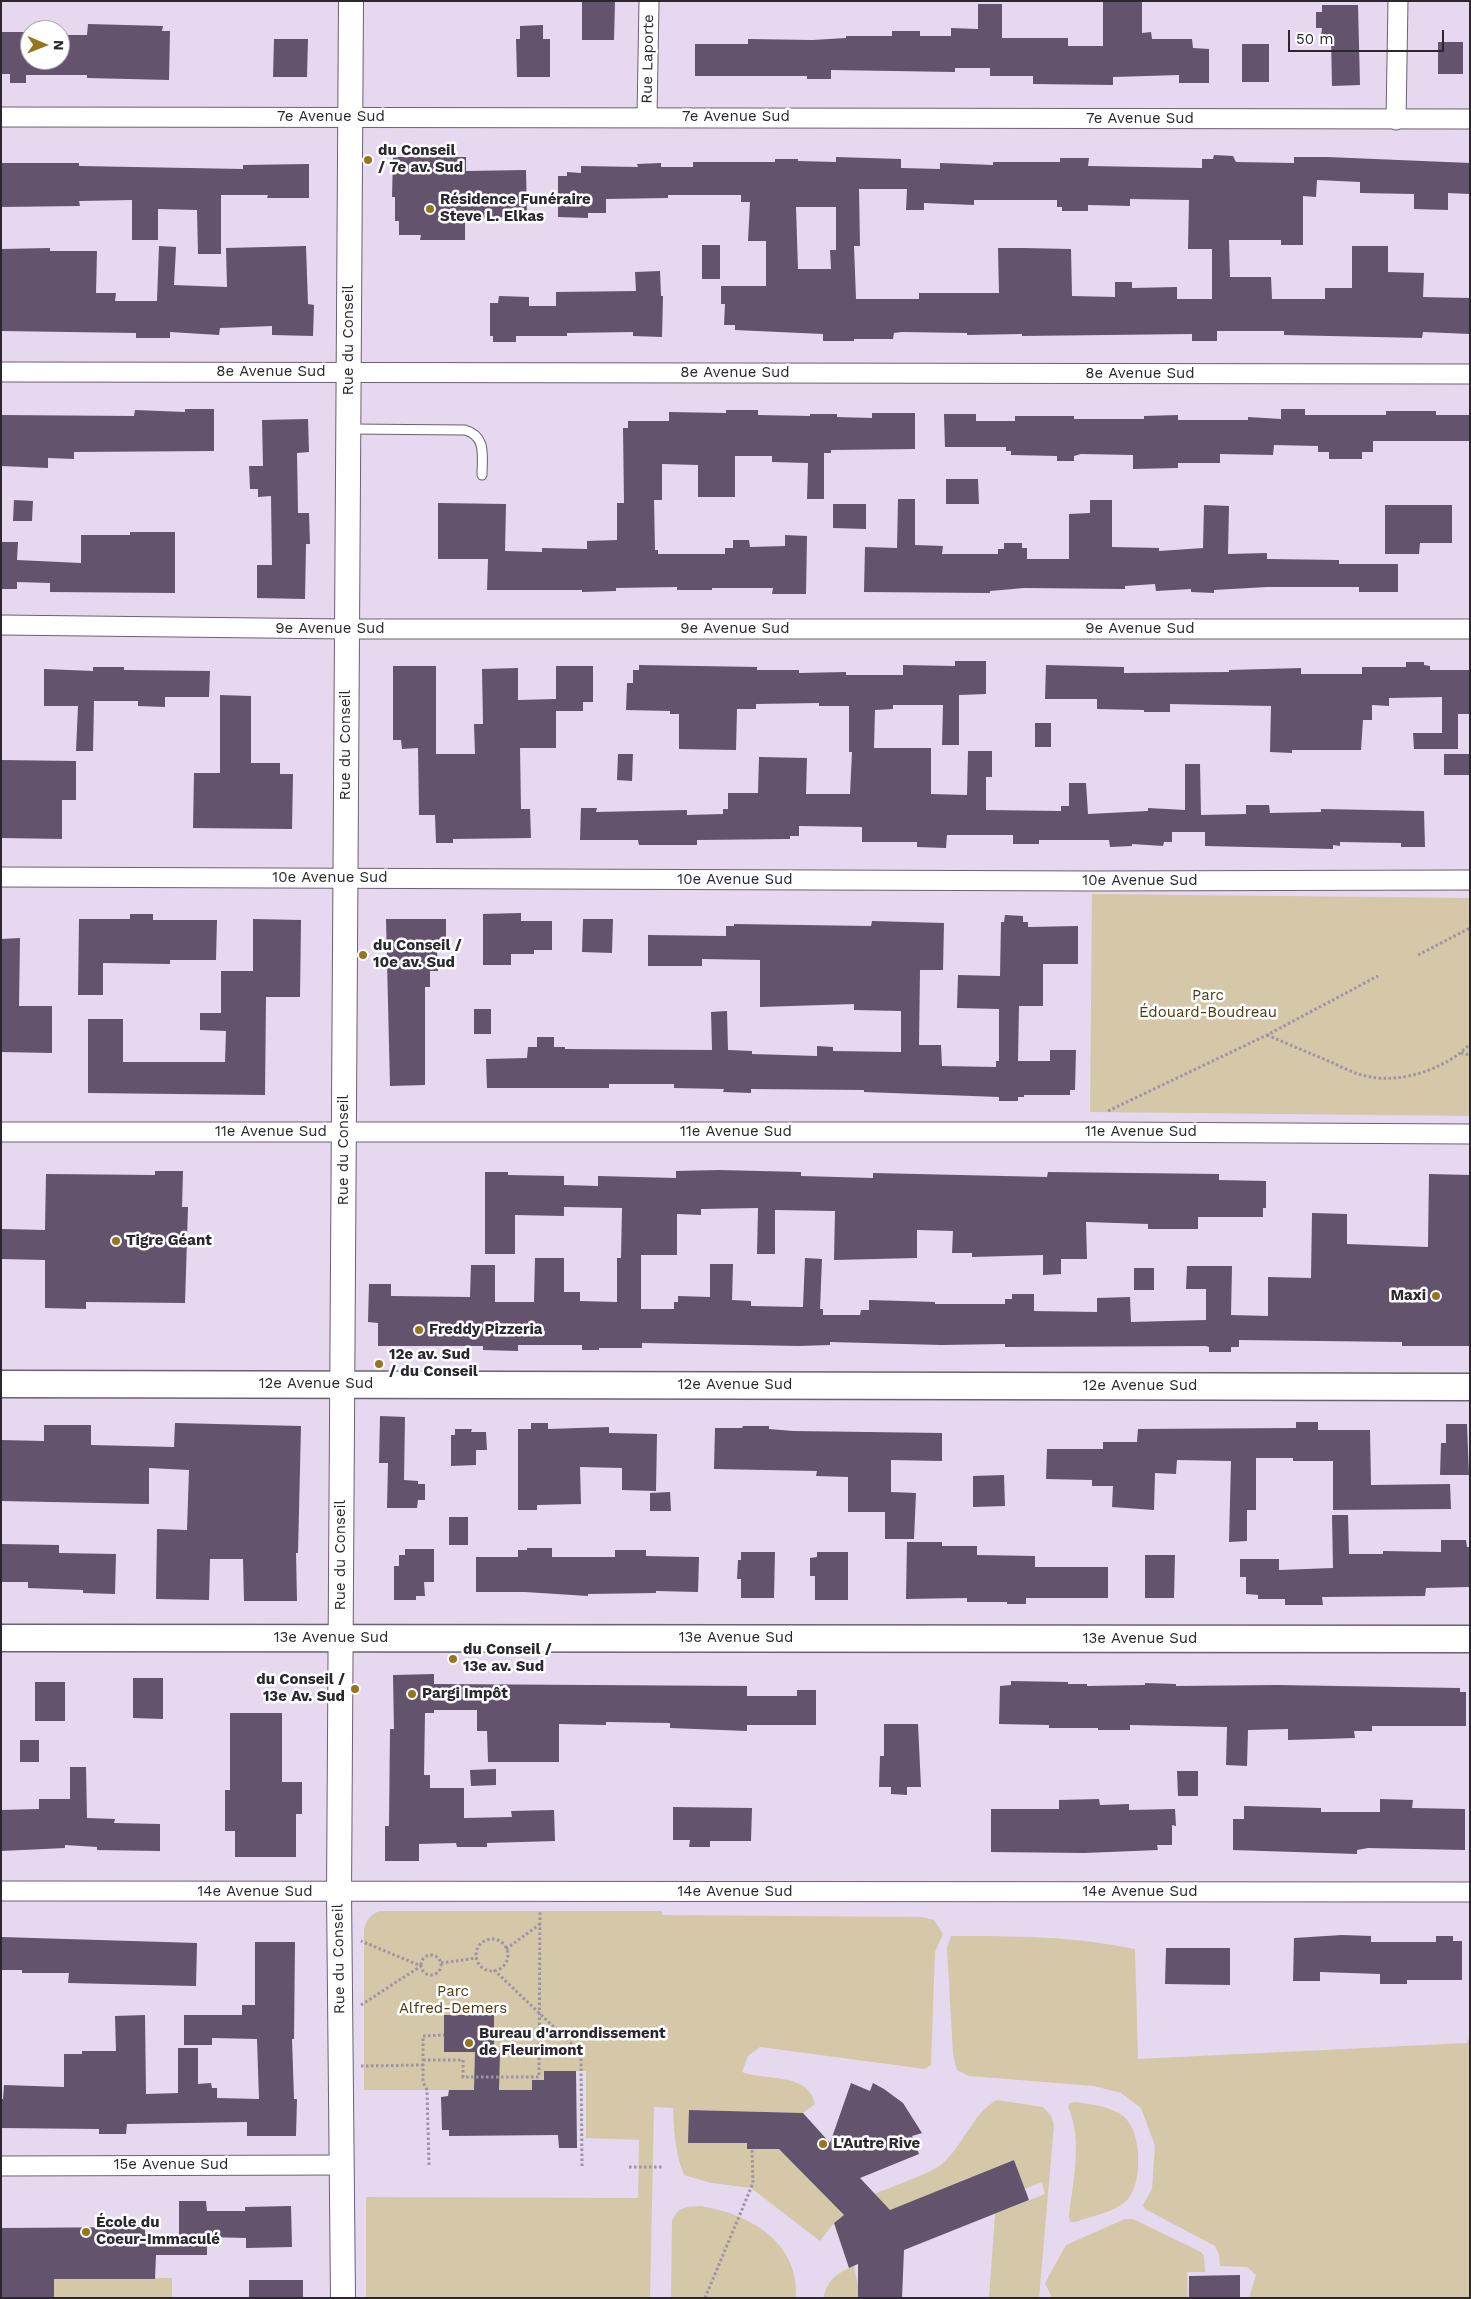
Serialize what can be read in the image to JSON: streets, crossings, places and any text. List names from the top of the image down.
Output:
{
  "streets": {
    "main road": ["12e Avenue Sud", "13e Avenue Sud"],
    "street": [
      "Rue Laporte",
      "7e Avenue Sud",
      "Rue du Conseil",
      "8e Avenue Sud",
      "9e Avenue Sud",
      "10e Avenue Sud",
      "11e Avenue Sud",
      "14e Avenue Sud",
      "15e Avenue Sud"
    ]
  },
  "crossings": [
    ["Rue Laporte", "7e Avenue Sud"],
    ["7e Avenue Sud", "Rue du Conseil"],
    ["Rue du Conseil", "8e Avenue Sud"],
    ["Rue du Conseil", "9e Avenue Sud"],
    ["Rue du Conseil", "10e Avenue Sud"],
    ["Rue du Conseil", "11e Avenue Sud"],
    ["Rue du Conseil", "12e Avenue Sud"],
    ["Rue du Conseil", "13e Avenue Sud"],
    ["Rue du Conseil", "14e Avenue Sud"],
    ["Rue du Conseil", "15e Avenue Sud"]
  ],
  "parks": ["Parc Édouard-Boudreau", "Parc Alfred-Demers"],
  "places": [
    "du Conseil / 7e av. Sud",
    "Résidence Funéraire Steve L. Elkas",
    "du Conseil / 10e av. Sud",
    "Tigre Géant",
    "Maxi",
    "Freddy Pizzeria",
    "12e av. Sud / du Conseil",
    "du Conseil / 13e av. Sud",
    "du Conseil / 13e Av. Sud",
    "Pargi Impôt",
    "Bureau d'arrondissement de Fleurimont",
    "L'Autre Rive",
    "École du Coeur-Immaculé"
  ],
  "scale_bar": "50 m",
  "north": "right"
}
